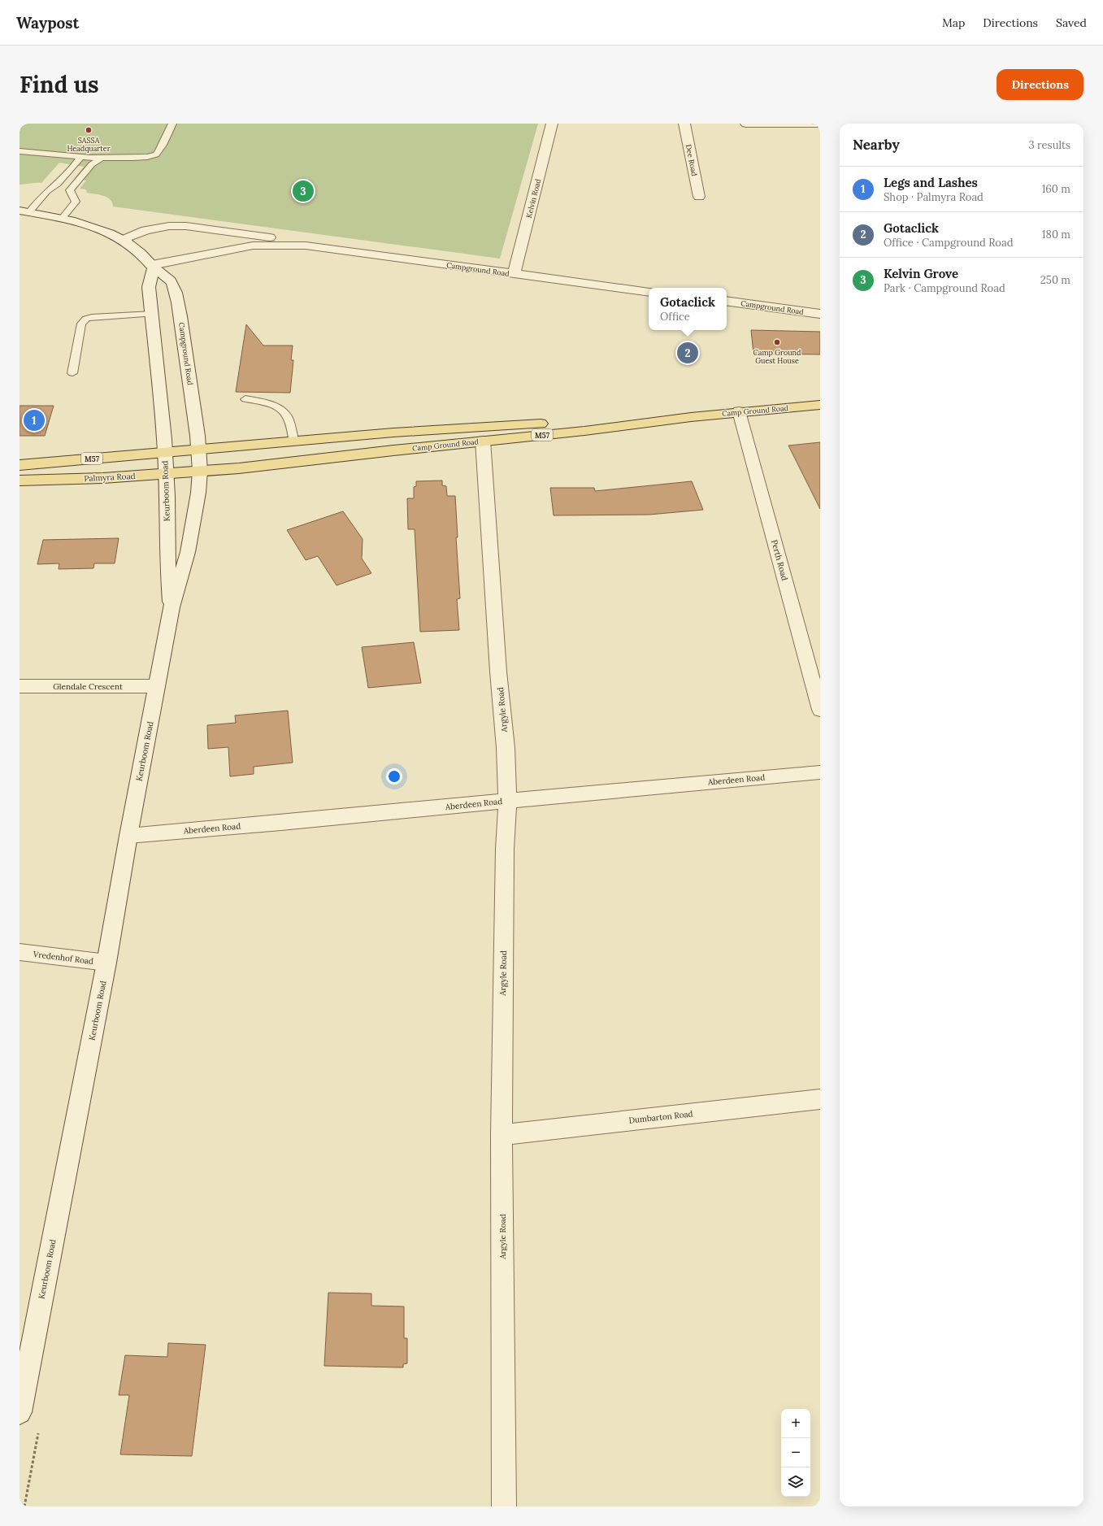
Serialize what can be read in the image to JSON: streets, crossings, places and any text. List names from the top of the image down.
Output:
{
  "streets": {
    "main road": ["Camp Ground Road", "M57", "Palmyra Road"],
    "street": [
      "Dee Road",
      "Kelvin Road",
      "Campground Road",
      "Keurboom Road",
      "Perth Road",
      "Glendale Crescent",
      "Argyle Road",
      "Aberdeen Road",
      "Vredenhof Road",
      "Dumbarton Road"
    ]
  },
  "crossings": [
    ["Kelvin Road", "Campground Road"],
    ["Campground Road", "Camp Ground Road"],
    ["Campground Road", "M57"],
    ["Campground Road", "Keurboom Road"],
    ["Camp Ground Road", "M57"],
    ["Camp Ground Road", "Palmyra Road"],
    ["Camp Ground Road", "Keurboom Road"],
    ["Camp Ground Road", "Perth Road"],
    ["Camp Ground Road", "Argyle Road"],
    ["M57", "Keurboom Road"],
    ["Palmyra Road", "Keurboom Road"],
    ["Keurboom Road", "Glendale Crescent"],
    ["Keurboom Road", "Aberdeen Road"],
    ["Keurboom Road", "Vredenhof Road"],
    ["Argyle Road", "Aberdeen Road"],
    ["Argyle Road", "Dumbarton Road"]
  ],
  "places": ["SASSA Headquarter", "Camp Ground Guest House"],
  "page": {
    "header": "Waypost",
    "nav": ["Map", "Directions", "Saved"],
    "buttons": "Directions",
    "title": "Find us",
    "heading": ["Nearby", "3 results"],
    "list": [
      {
        "mark": "1",
        "name": "Legs and Lashes",
        "note": "Shop · Palmyra Road",
        "value": "160 m"
      },
      {
        "mark": "2",
        "name": "Gotaclick",
        "note": "Office · Campground Road",
        "value": "180 m"
      },
      {
        "mark": "3",
        "name": "Kelvin Grove",
        "note": "Park · Campground Road",
        "value": "250 m"
      }
    ],
    "pins": ["3", "2", "1"],
    "popup": ["Gotaclick", "Office"],
    "map_buttons": ["+", "−"]
  }
}
